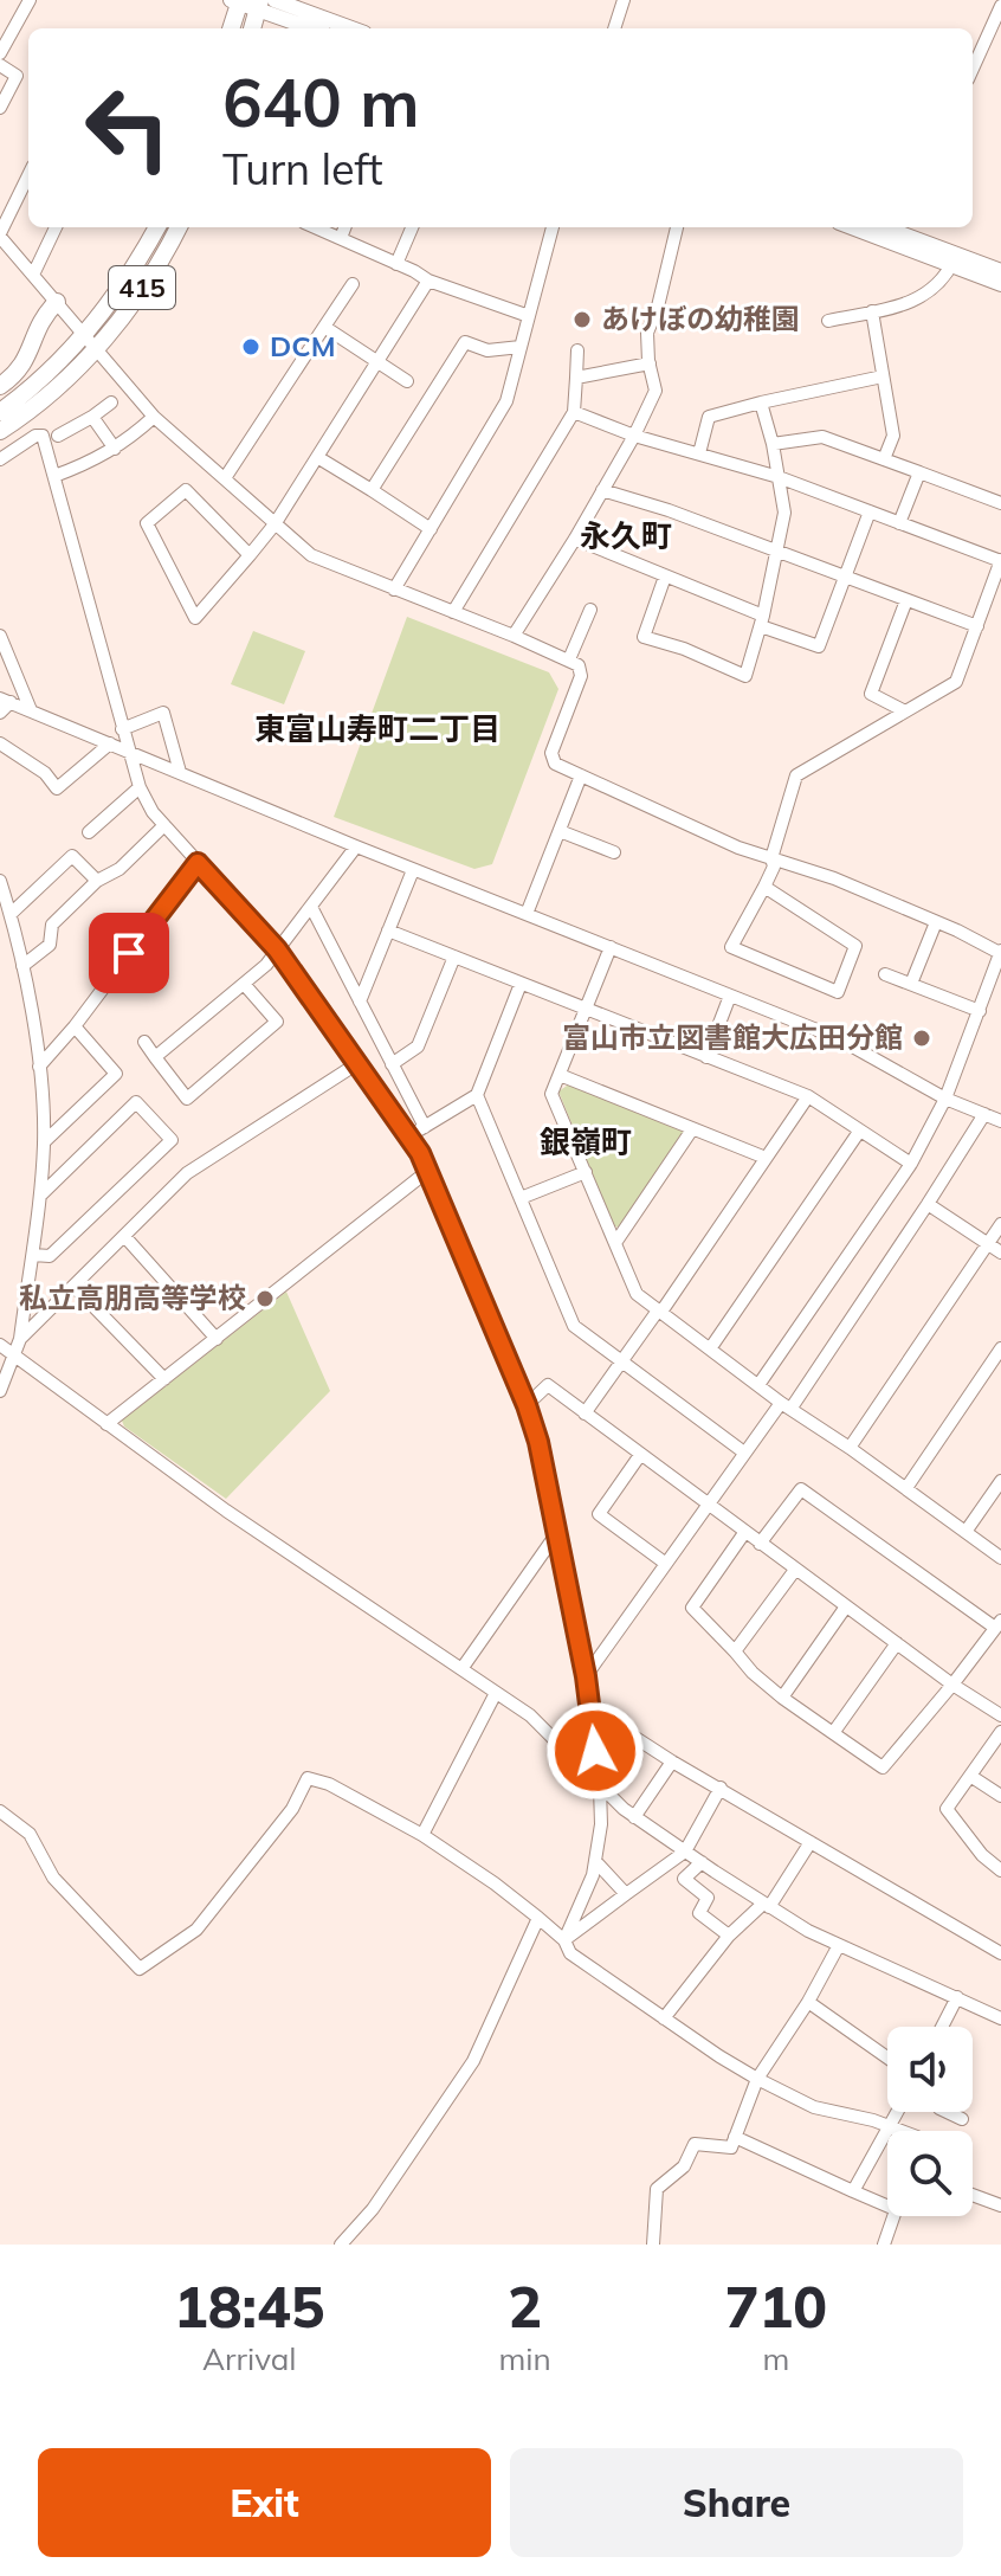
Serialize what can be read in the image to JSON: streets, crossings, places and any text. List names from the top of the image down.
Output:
{
  "streets": {
    "highway": ["415"]
  },
  "districts": ["永久町", "東富山寿町二丁目", "銀嶺町"],
  "places": [
    "あけぼの幼稚園",
    "DCM",
    "富山市立図書館大広田分館",
    "私立高朋高等学校"
  ],
  "page": {
    "turn": ["640 m", "Turn left"],
    "eta": [
      "18:45",
      "Arrival",
      "2",
      "min",
      "710",
      "m"
    ],
    "buttons": ["Exit", "Share"]
  }
}
